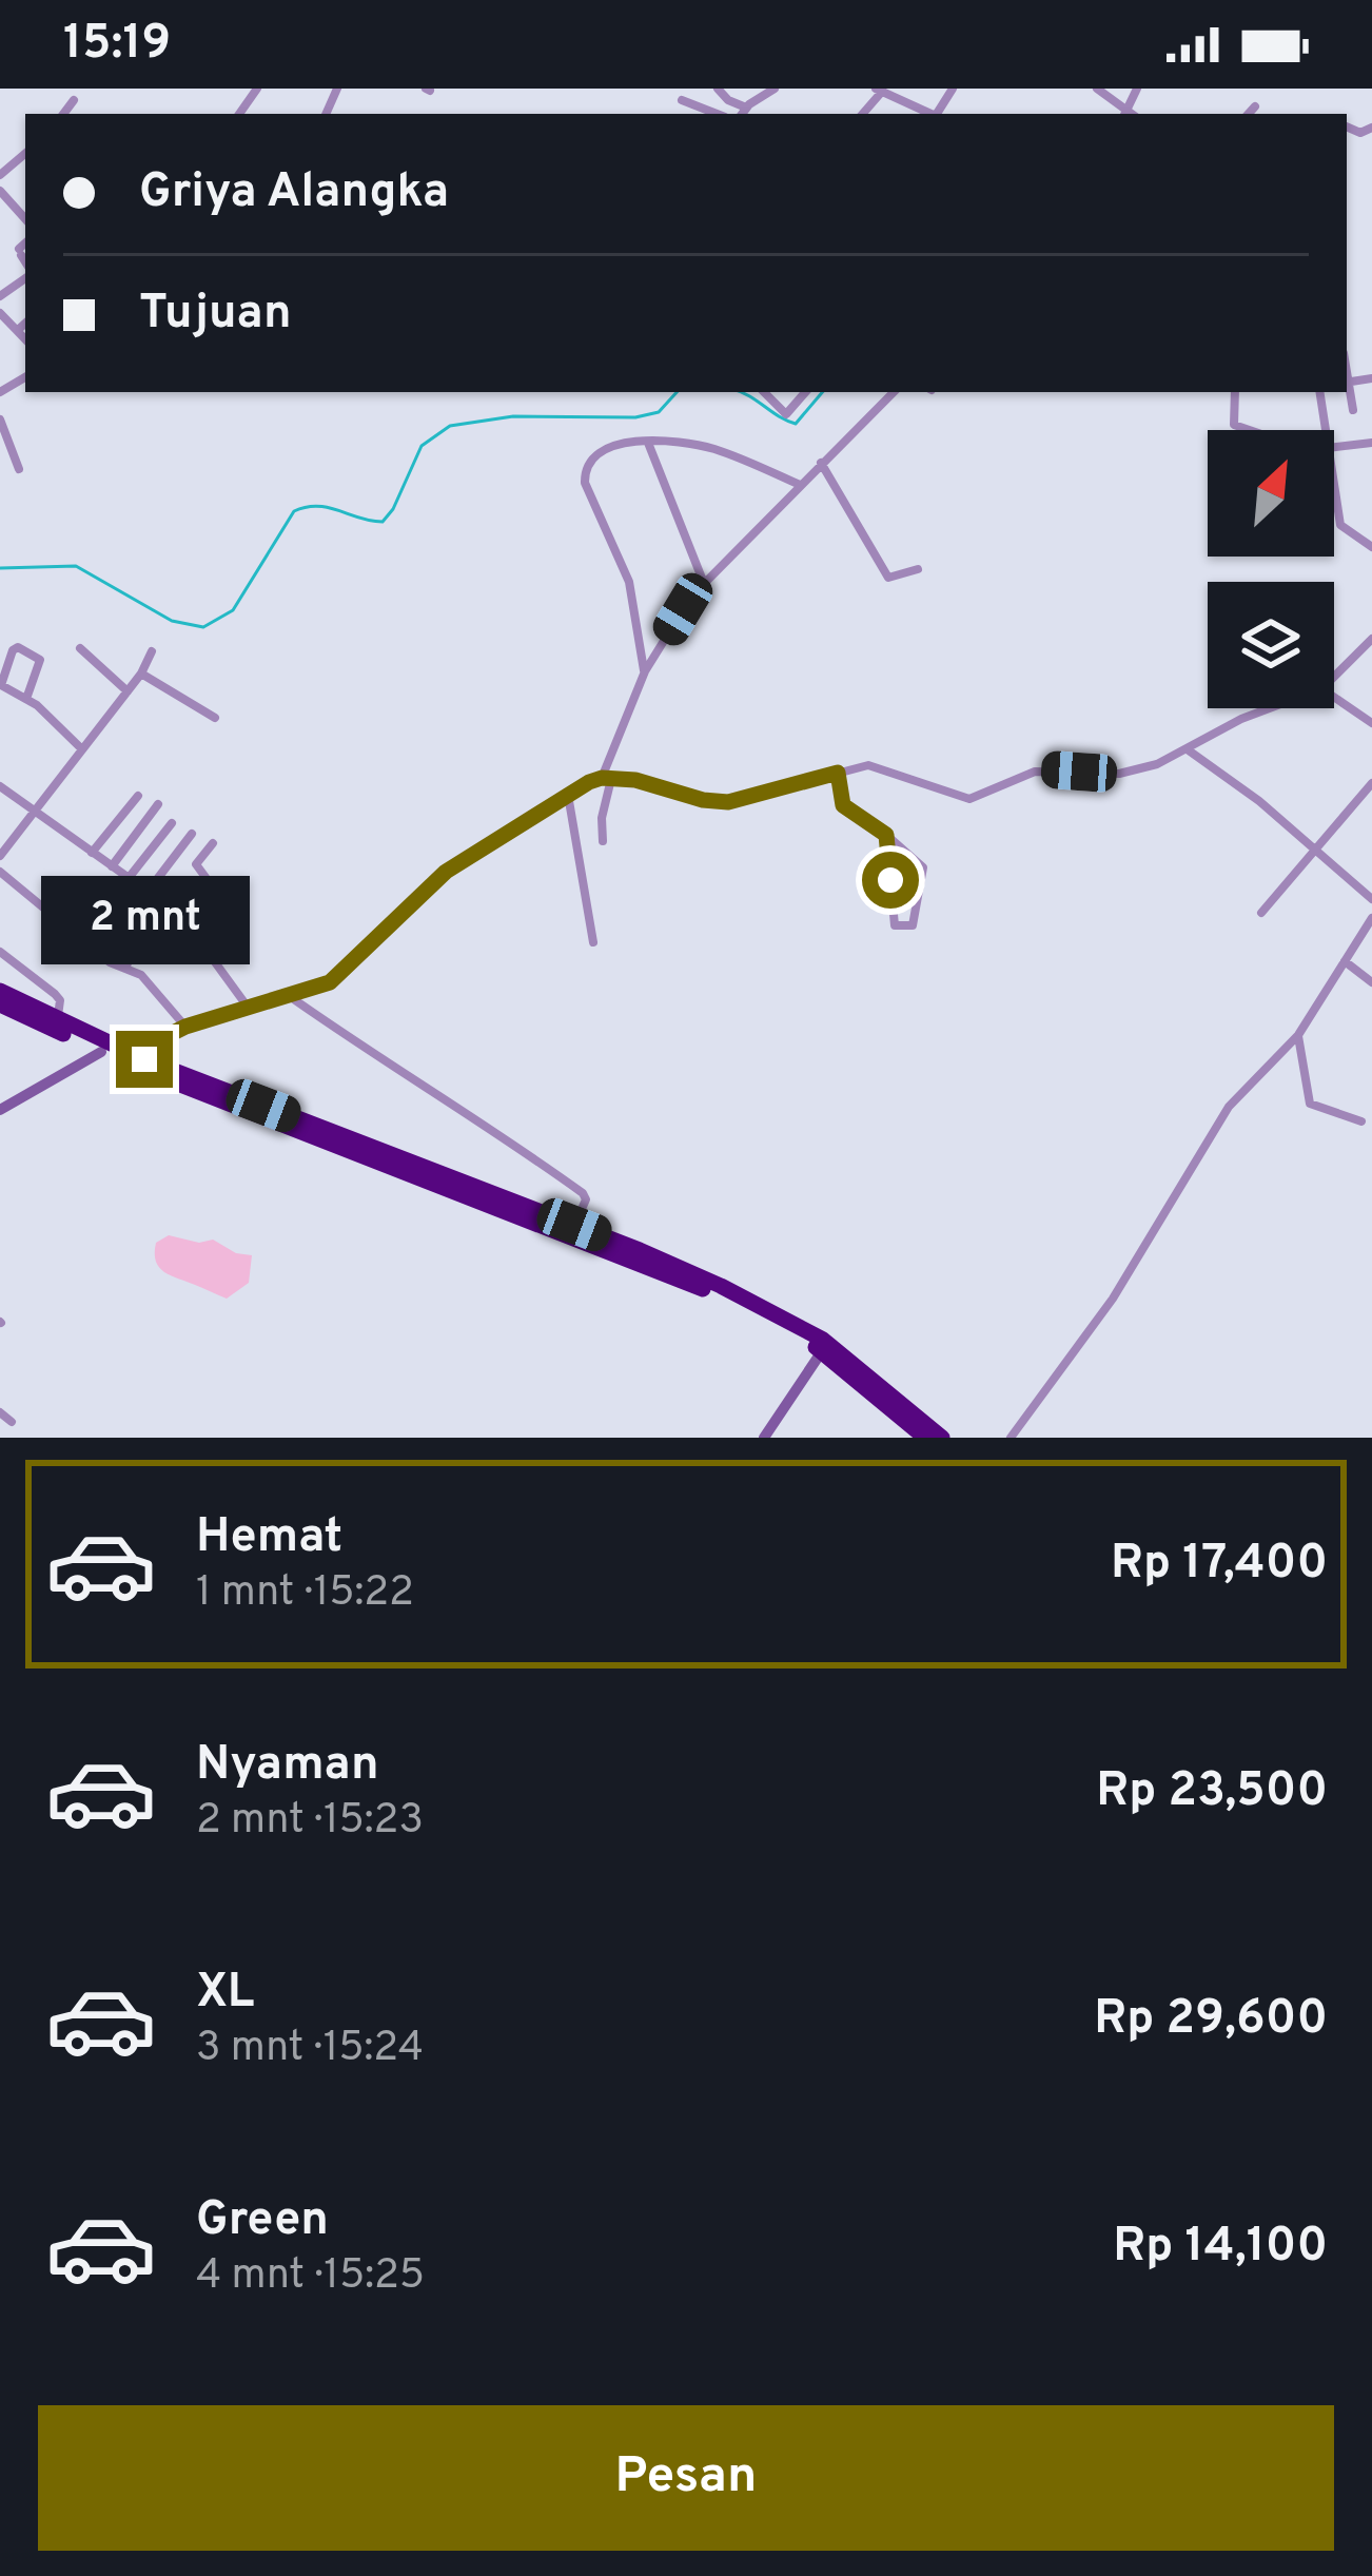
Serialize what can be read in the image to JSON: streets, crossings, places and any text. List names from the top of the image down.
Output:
{
  "north": "top right",
  "page": {
    "status": "15:19",
    "banner": ["Griya Alangka", "Tujuan"],
    "bubble": "2 mnt",
    "list": [
      {
        "name": "Hemat",
        "note": "1 mnt · 15:22",
        "value": "Rp 17,400"
      },
      {
        "name": "Nyaman",
        "note": "2 mnt · 15:23",
        "value": "Rp 23,500"
      },
      {
        "name": "XL",
        "note": "3 mnt · 15:24",
        "value": "Rp 29,600"
      },
      {
        "name": "Green",
        "note": "4 mnt · 15:25",
        "value": "Rp 14,100"
      }
    ],
    "buttons": "Pesan"
  }
}
